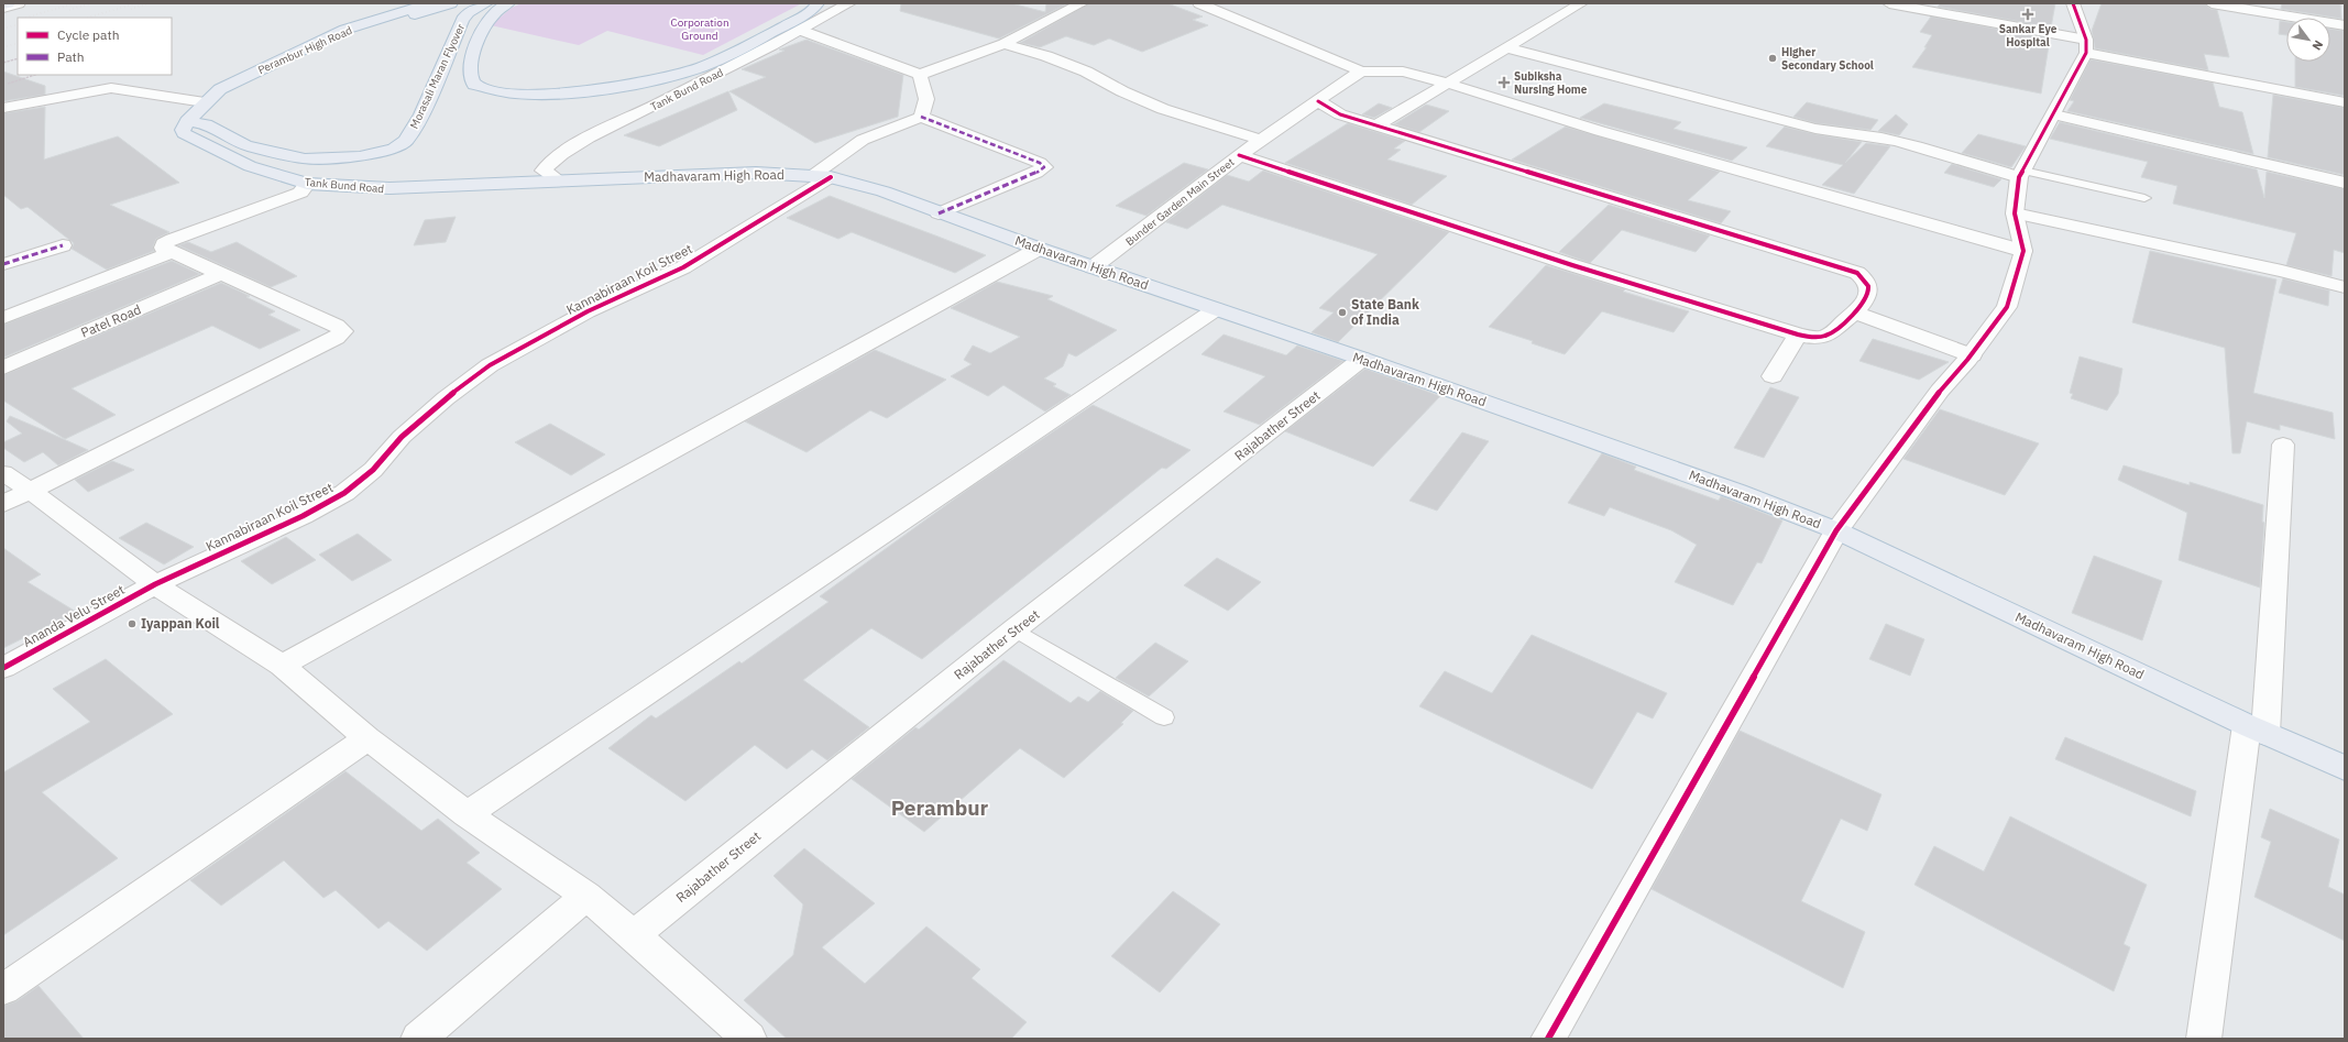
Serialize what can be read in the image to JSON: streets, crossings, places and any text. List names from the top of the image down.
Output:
{
  "streets": {
    "main road": [
      "Perambur High Road",
      "Morasali Maran Flyover",
      "Tank Bund Road",
      "Madhavaram High Road"
    ],
    "street": [
      "Bunder Garden Main Street",
      "Kannabiraan Koil Street",
      "Patel Road",
      "Rajabather Street",
      "Ananda Velu Street"
    ]
  },
  "crossings": [
    ["Perambur High Road", "Morasali Maran Flyover"],
    ["Perambur High Road", "Tank Bund Road"],
    ["Morasali Maran Flyover", "Tank Bund Road"],
    ["Tank Bund Road", "Madhavaram High Road"],
    ["Madhavaram High Road", "Bunder Garden Main Street"],
    ["Madhavaram High Road", "Kannabiraan Koil Street"],
    ["Madhavaram High Road", "Rajabather Street"],
    ["Kannabiraan Koil Street", "Ananda Velu Street"]
  ],
  "districts": ["Perambur"],
  "parks": ["Corporation Ground"],
  "places": {
    "health": ["Sankar Eye Hospital", "Subiksha Nursing Home"],
    "other": ["Higher Secondary School", "State Bank of India", "Iyappan Koil"]
  },
  "legend": ["Cycle path", "Path"],
  "north": "bottom right"
}
